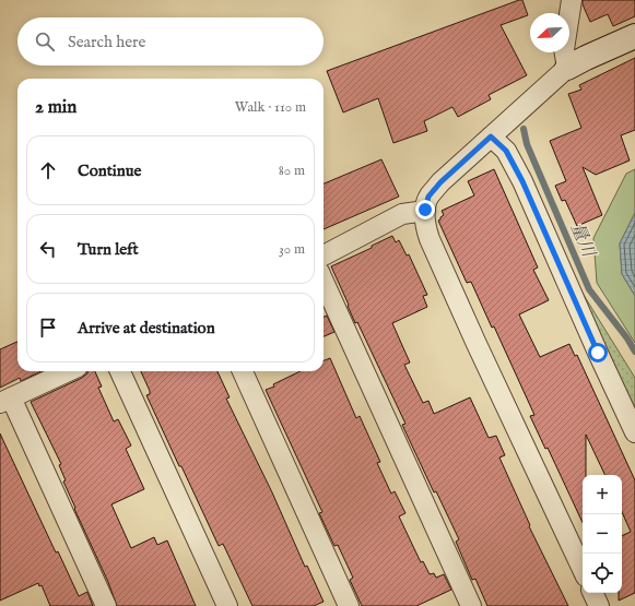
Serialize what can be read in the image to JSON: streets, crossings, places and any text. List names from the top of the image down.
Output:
{
  "water": ["量川"],
  "north": "bottom left",
  "page": {
    "search": "Search here",
    "heading": ["2 min", "Walk · 110 m"],
    "list": [
      ["Continue", "80 m"],
      ["Turn left", "30 m"],
      "Arrive at destination"
    ],
    "map_buttons": ["+", "−"]
  }
}
